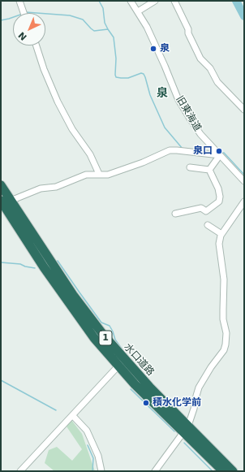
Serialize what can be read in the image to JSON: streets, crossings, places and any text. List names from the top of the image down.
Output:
{
  "streets": {
    "highway": ["1", "水口道路"],
    "street": ["旧東海道"]
  },
  "districts": ["泉"],
  "places": ["泉", "泉口", "積水化学前"],
  "north": "bottom left"
}
